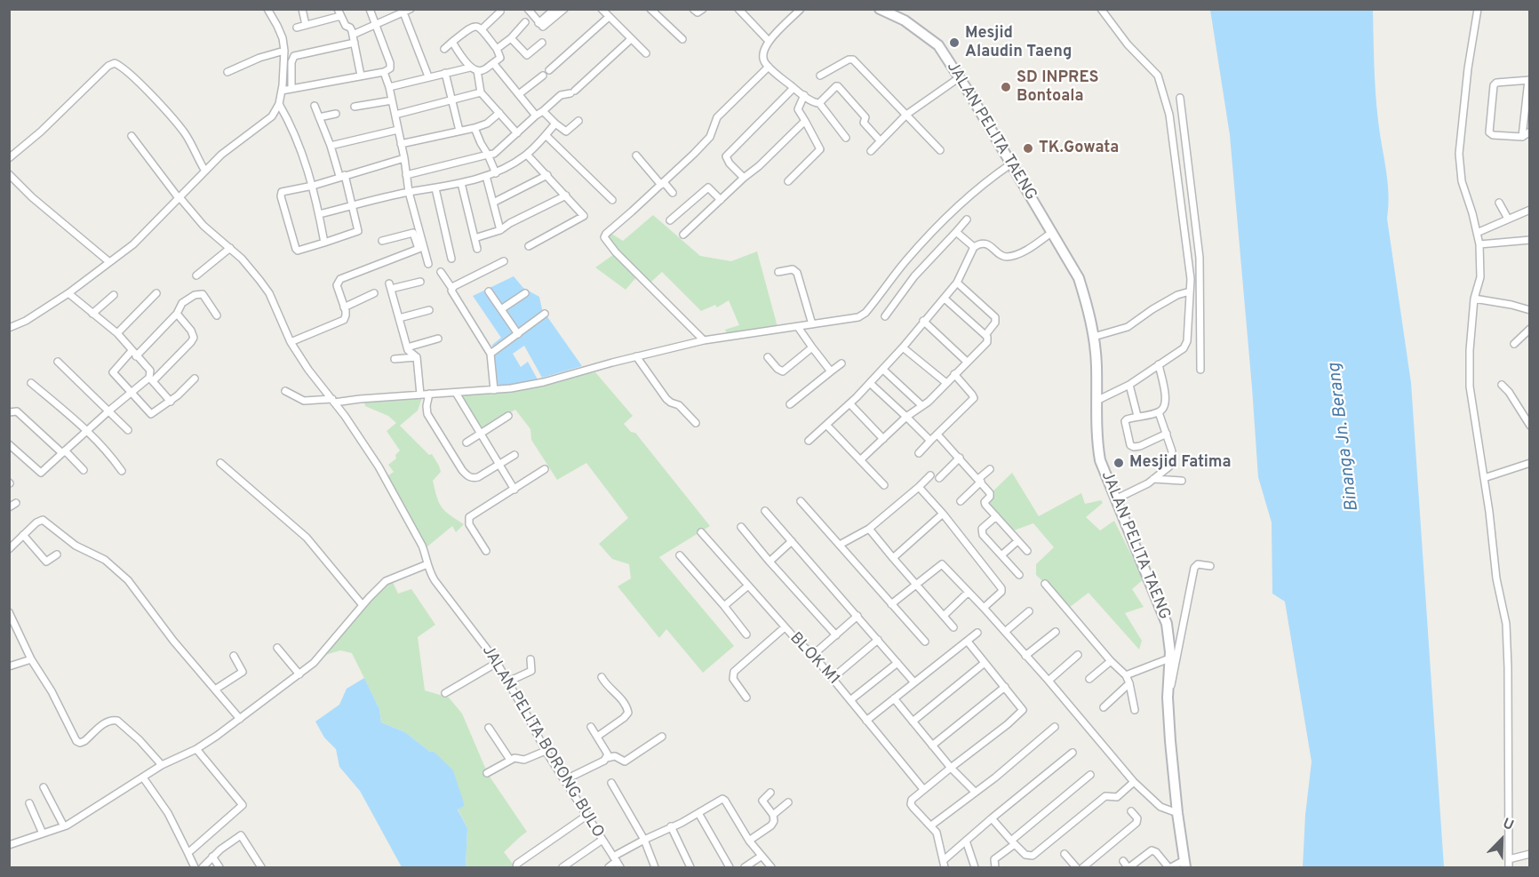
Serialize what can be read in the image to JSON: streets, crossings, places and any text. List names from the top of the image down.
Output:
{
  "streets": {
    "street": ["JALAN PELITA TAENG", "BLOK M1", "JALAN PELITA BORONG BULO"]
  },
  "water": ["Binanga Jn. Berang"],
  "places": [
    "Mesjid Alaudin Taeng",
    "SD INPRES Bontoala",
    "TK.Gowata",
    "Mesjid Fatima"
  ],
  "north": "top right"
}
